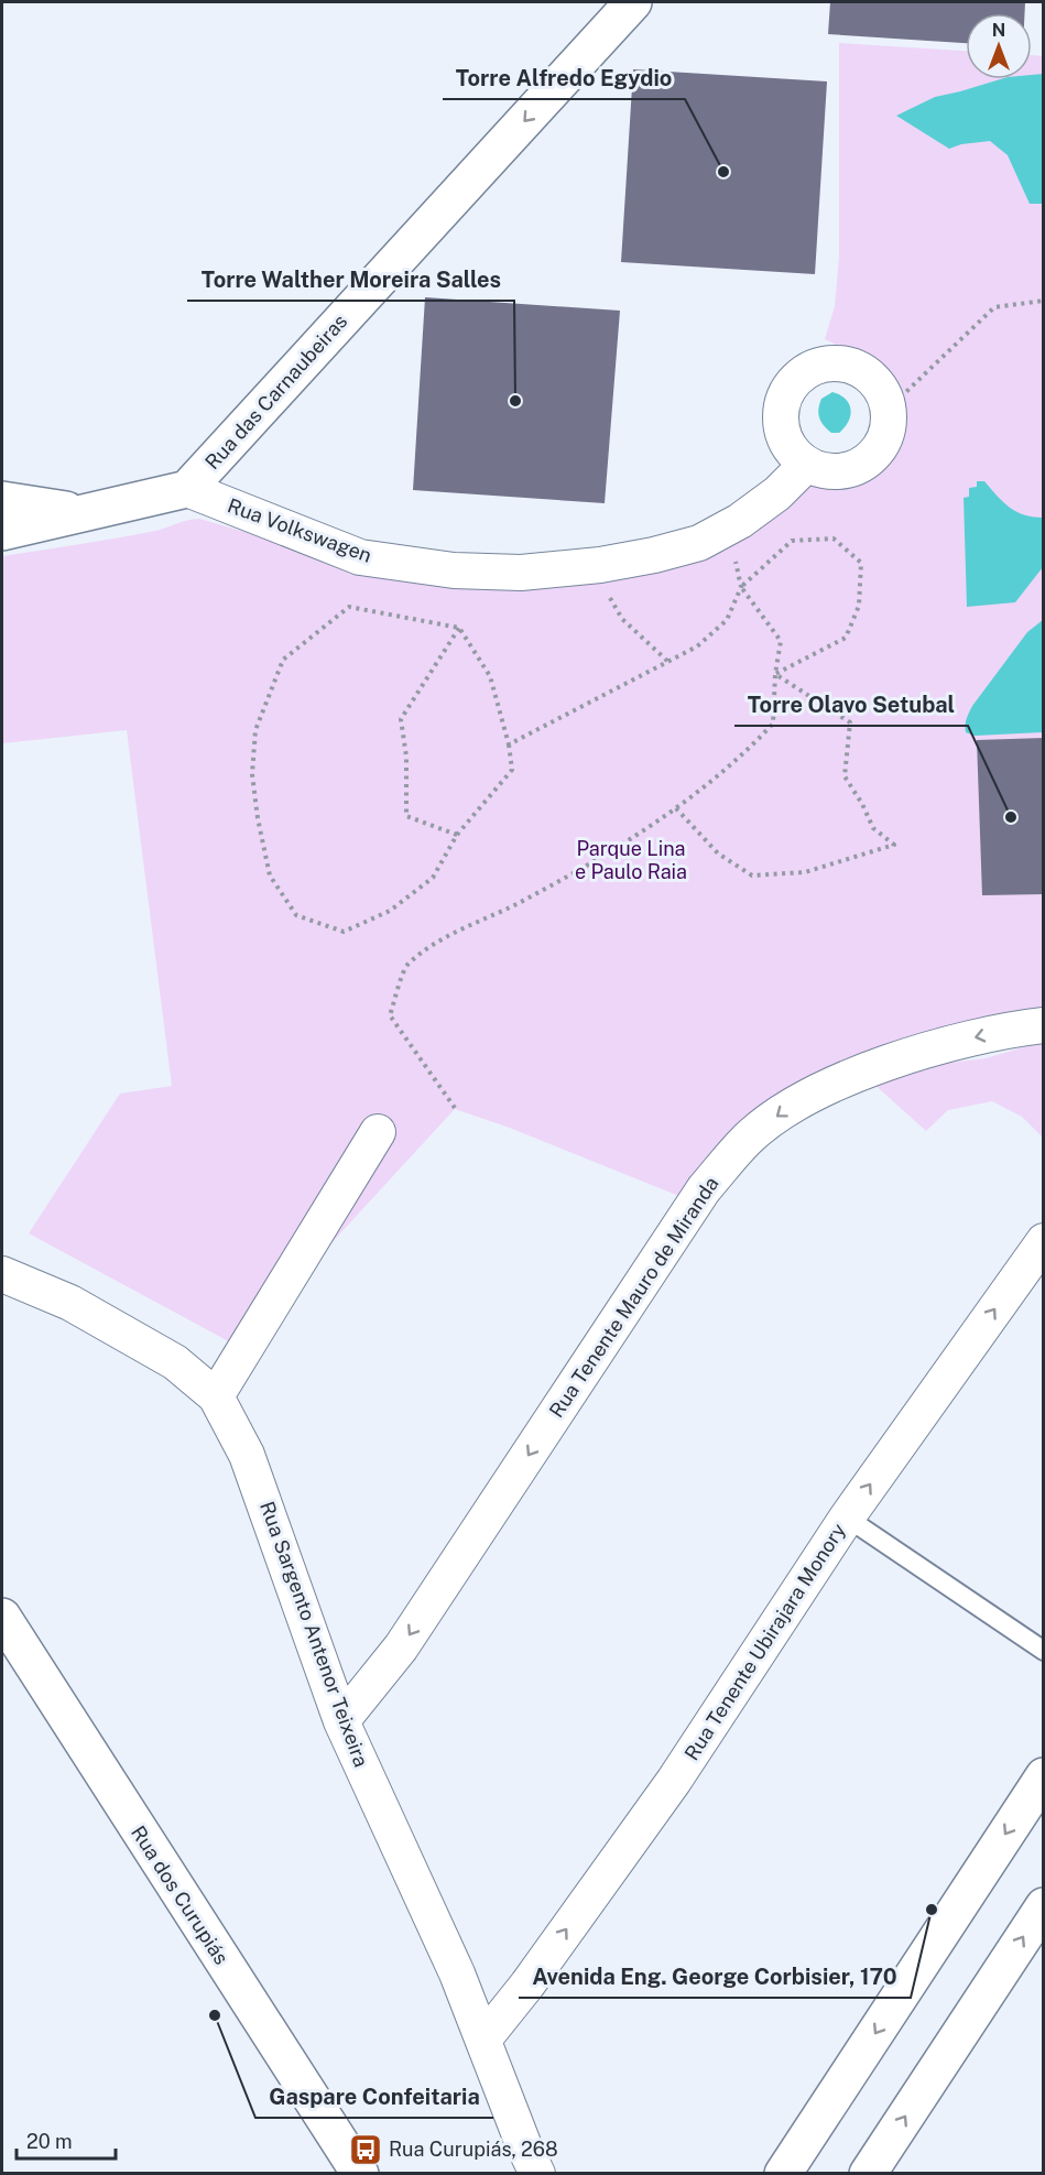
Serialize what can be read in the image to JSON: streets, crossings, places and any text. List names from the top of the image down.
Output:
{
  "streets": {
    "street": [
      "Rua das Carnaubeiras",
      "Rua Volkswagen",
      "Rua Tenente Mauro de Miranda",
      "Rua Sargento Antenor Teixeira",
      "Rua Tenente Ubirajara Monory",
      "Rua dos Curupiás"
    ]
  },
  "crossings": [
    ["Rua das Carnaubeiras", "Rua Volkswagen"],
    ["Rua Tenente Mauro de Miranda", "Rua Sargento Antenor Teixeira"],
    ["Rua Sargento Antenor Teixeira", "Rua Tenente Ubirajara Monory"]
  ],
  "one_way": ["Rua das Carnaubeiras"],
  "parks": ["Parque Lina e Paulo Raia"],
  "places": {
    "other": [
      "Torre Alfredo Egydio",
      "Torre Walther Moreira Salles",
      "Torre Olavo Setubal",
      "Avenida Eng. George Corbisier, 170",
      "Gaspare Confeitaria"
    ],
    "bus stop": ["Rua Curupiás, 268"]
  },
  "scale_bar": "20 m",
  "north": "top"
}
